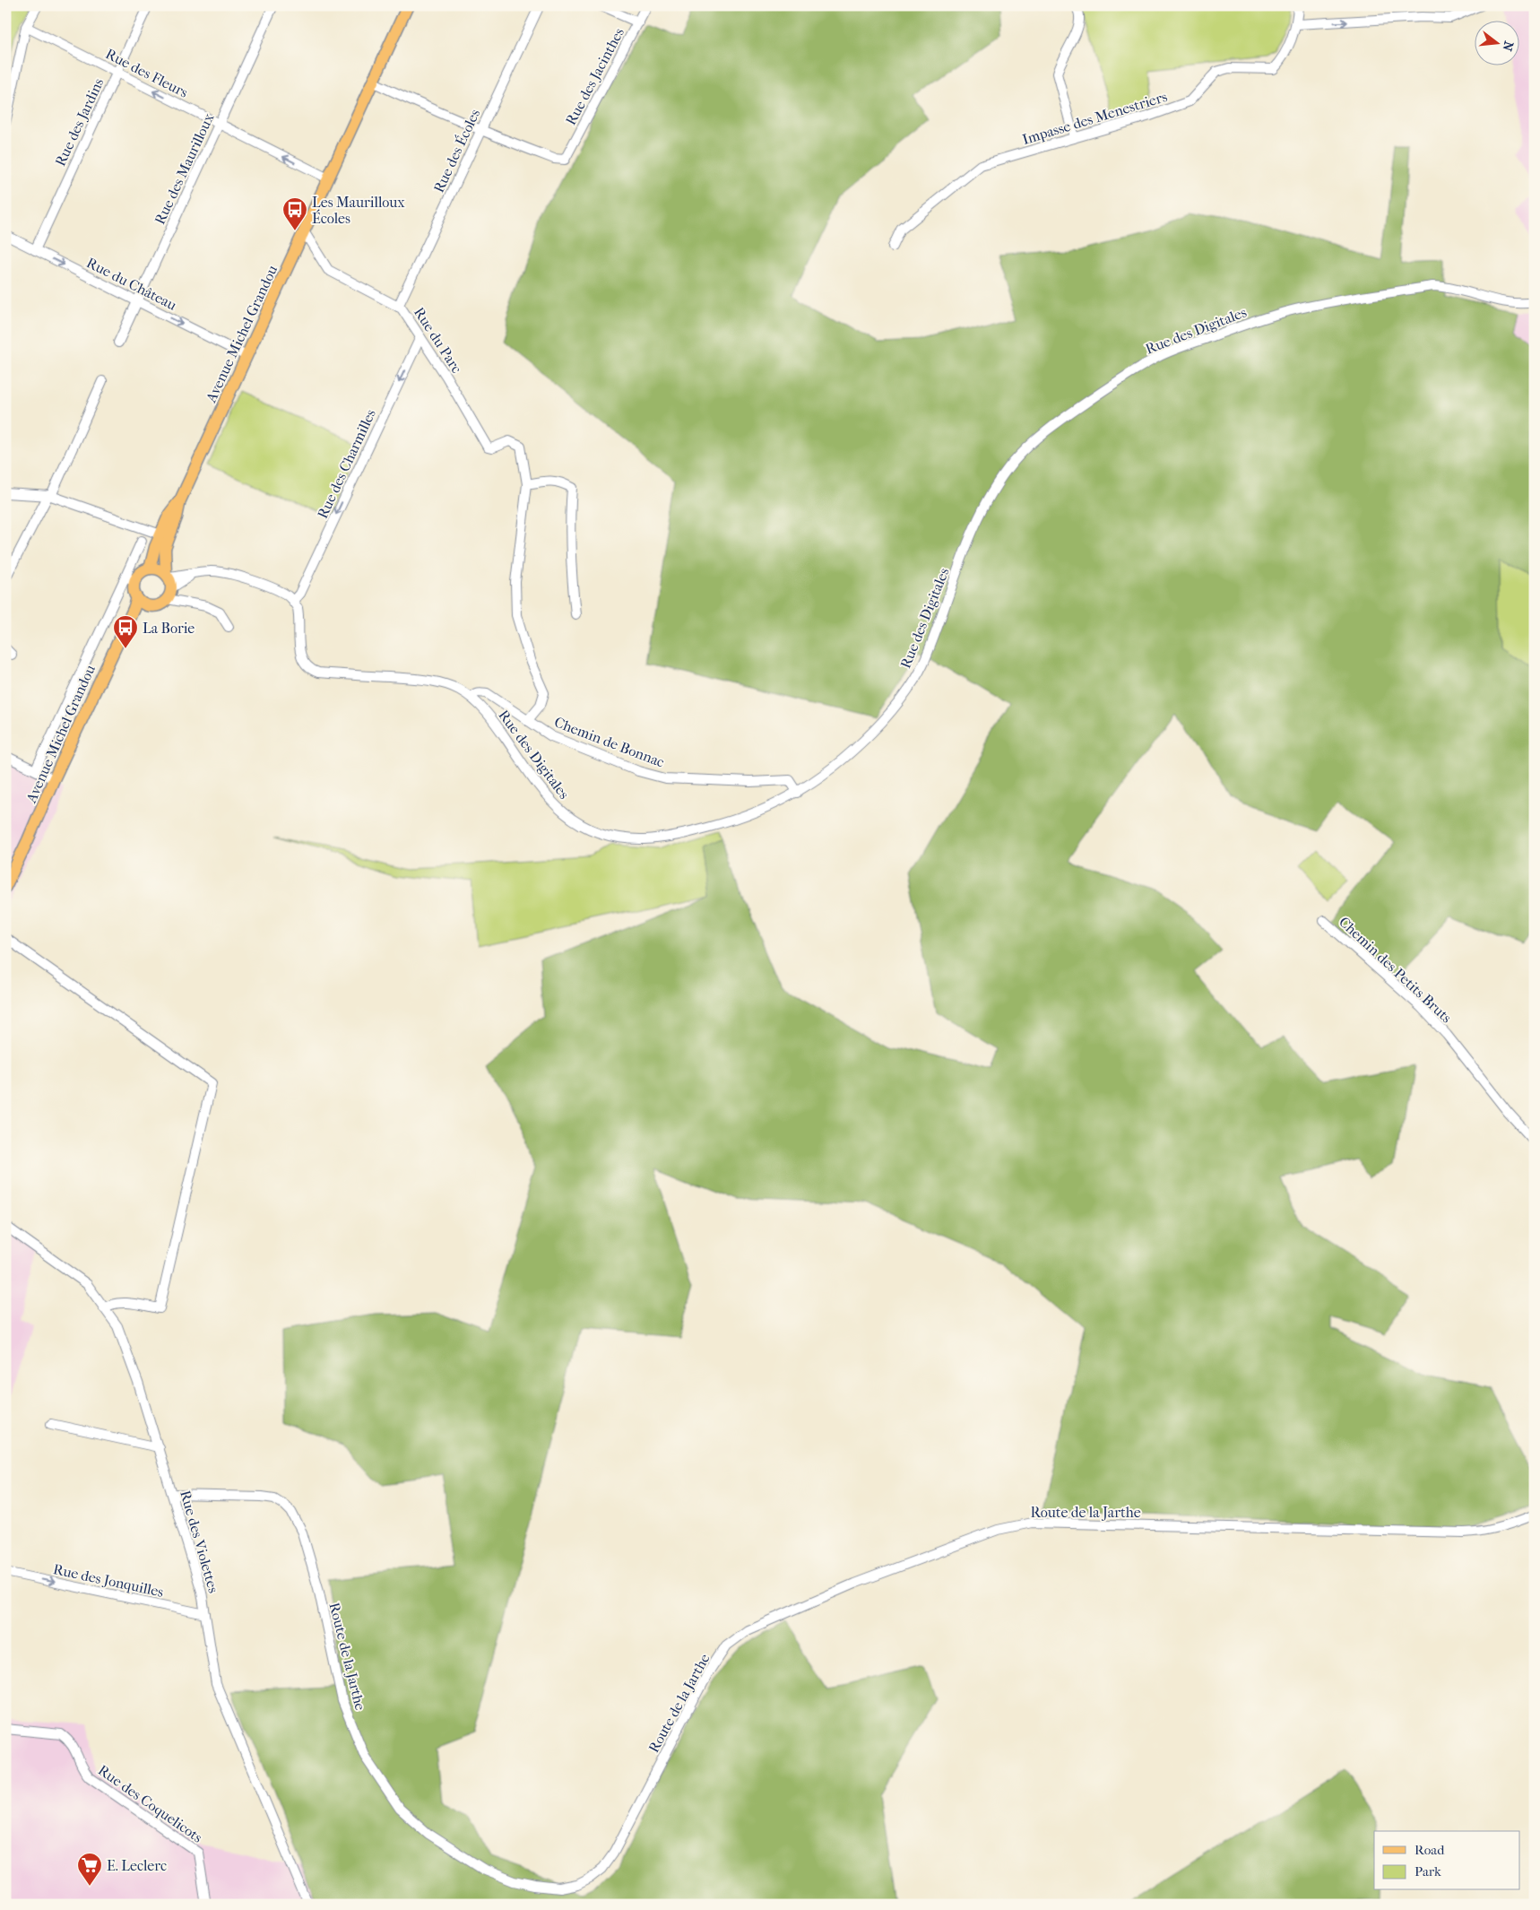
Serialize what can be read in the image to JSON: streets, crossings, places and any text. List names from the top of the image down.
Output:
{
  "streets": {
    "main road": ["Avenue Michel Grandou"],
    "street": [
      "Rue des Fleurs",
      "Rue des Jacinthes",
      "Impasse des Menestriers",
      "Rue des Jardins",
      "Rue des Écoles",
      "Rue des Maurilloux",
      "Rue du Château",
      "Rue des Digitales",
      "Rue du Parc",
      "Rue des Charmilles",
      "Chemin de Bonnac",
      "Chemin des Petits Bruts",
      "Route de la Jarthe",
      "Rue des Violettes",
      "Rue des Jonquilles",
      "Rue des Coquelicots"
    ]
  },
  "crossings": [
    ["Rue des Fleurs", "Rue des Jardins"],
    ["Rue des Fleurs", "Rue des Maurilloux"],
    ["Rue des Fleurs", "Avenue Michel Grandou"],
    ["Rue des Jacinthes", "Rue des Écoles"],
    ["Rue des Jardins", "Rue du Château"],
    ["Rue des Écoles", "Rue du Parc"],
    ["Rue des Maurilloux", "Rue du Château"],
    ["Rue du Château", "Avenue Michel Grandou"],
    ["Rue des Digitales", "Rue des Charmilles"],
    ["Rue des Digitales", "Chemin de Bonnac"],
    ["Avenue Michel Grandou", "Rue du Parc"],
    ["Rue du Parc", "Rue des Charmilles"],
    ["Route de la Jarthe", "Rue des Violettes"],
    ["Rue des Violettes", "Rue des Jonquilles"]
  ],
  "one_way": [
    "Rue des Fleurs",
    "Rue du Château",
    "Rue des Charmilles",
    "Rue des Jonquilles"
  ],
  "places": {
    "bus stop": ["Les Maurilloux Écoles", "La Borie"],
    "supermarket": ["E. Leclerc"]
  },
  "legend": ["Road", "Park"],
  "north": "right"
}
